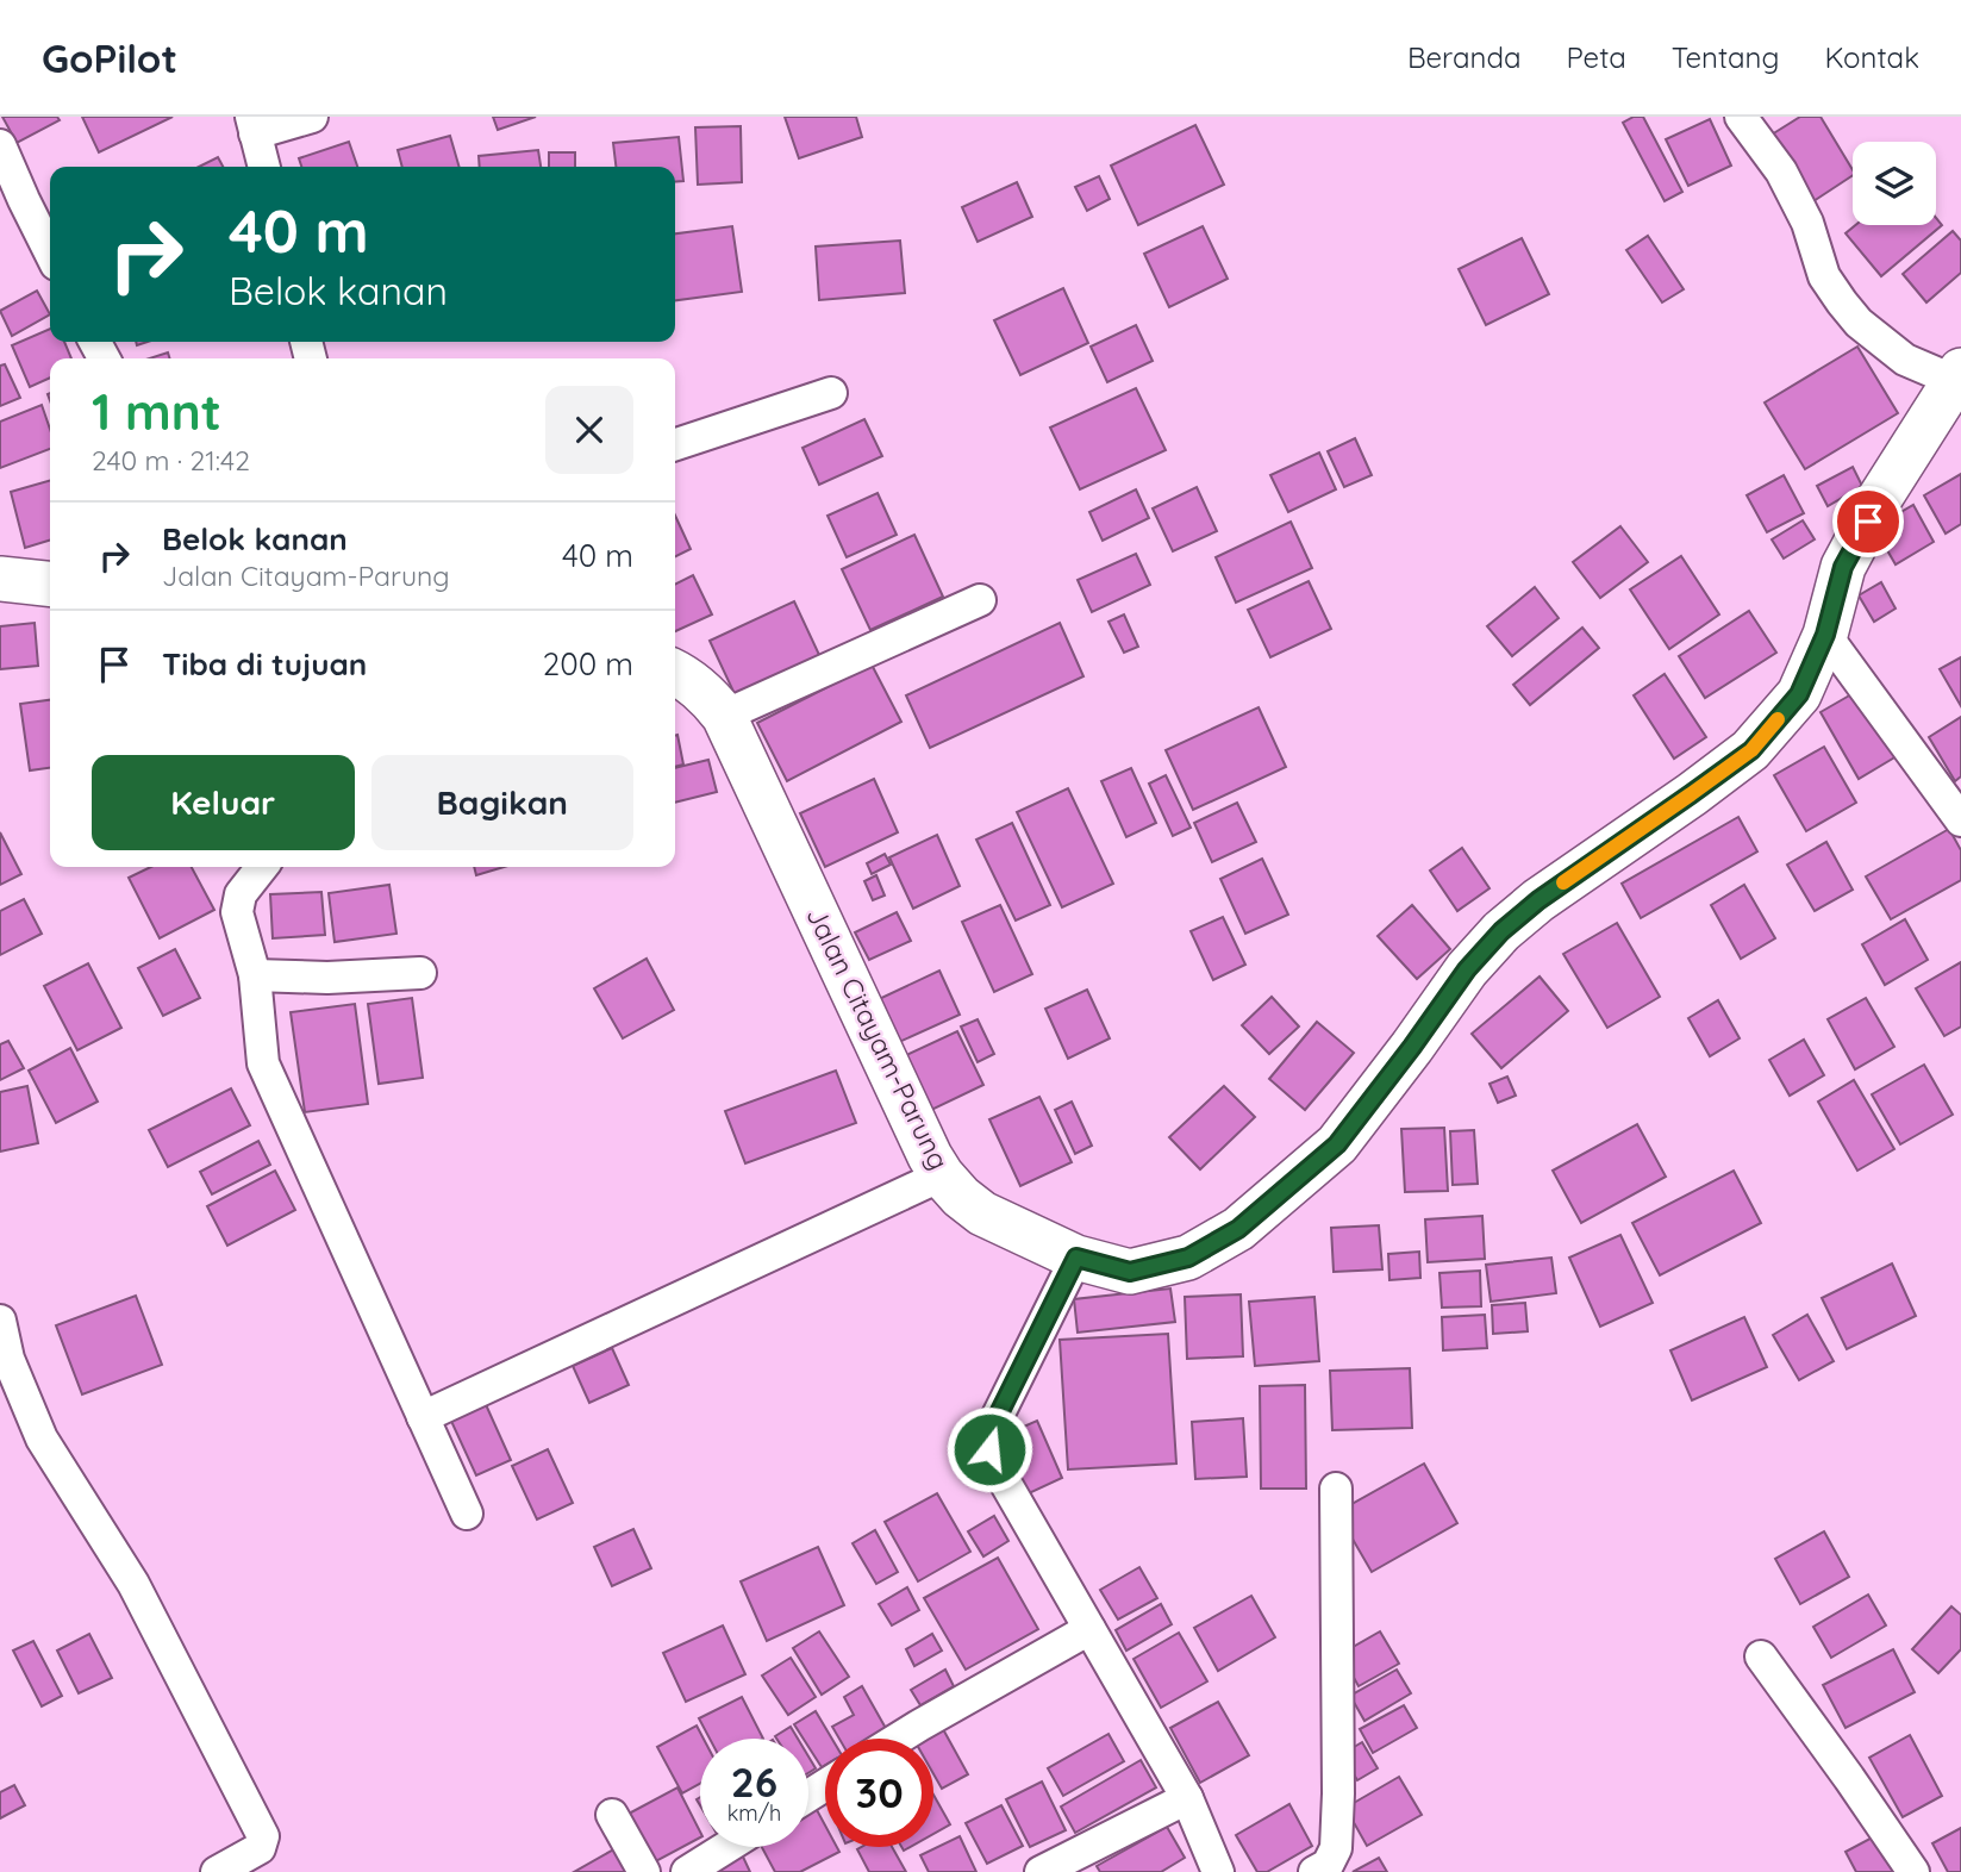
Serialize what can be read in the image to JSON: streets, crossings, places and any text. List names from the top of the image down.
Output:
{
  "streets": {
    "street": ["Jalan Citayam-Parung"]
  },
  "page": {
    "header": "GoPilot",
    "nav": [
      "Beranda",
      "Peta",
      "Tentang",
      "Kontak"
    ],
    "turn": ["40 m", "Belok kanan"],
    "heading": ["1 mnt", "240 m · 21:42"],
    "list": [
      {
        "name": "Belok kanan",
        "note": "Jalan Citayam-Parung",
        "value": "40 m"
      },
      {
        "name": "Tiba di tujuan",
        "value": "200 m"
      }
    ],
    "buttons": ["Keluar", "Bagikan"],
    "speed": "26 km/h",
    "limit": "30"
  }
}
